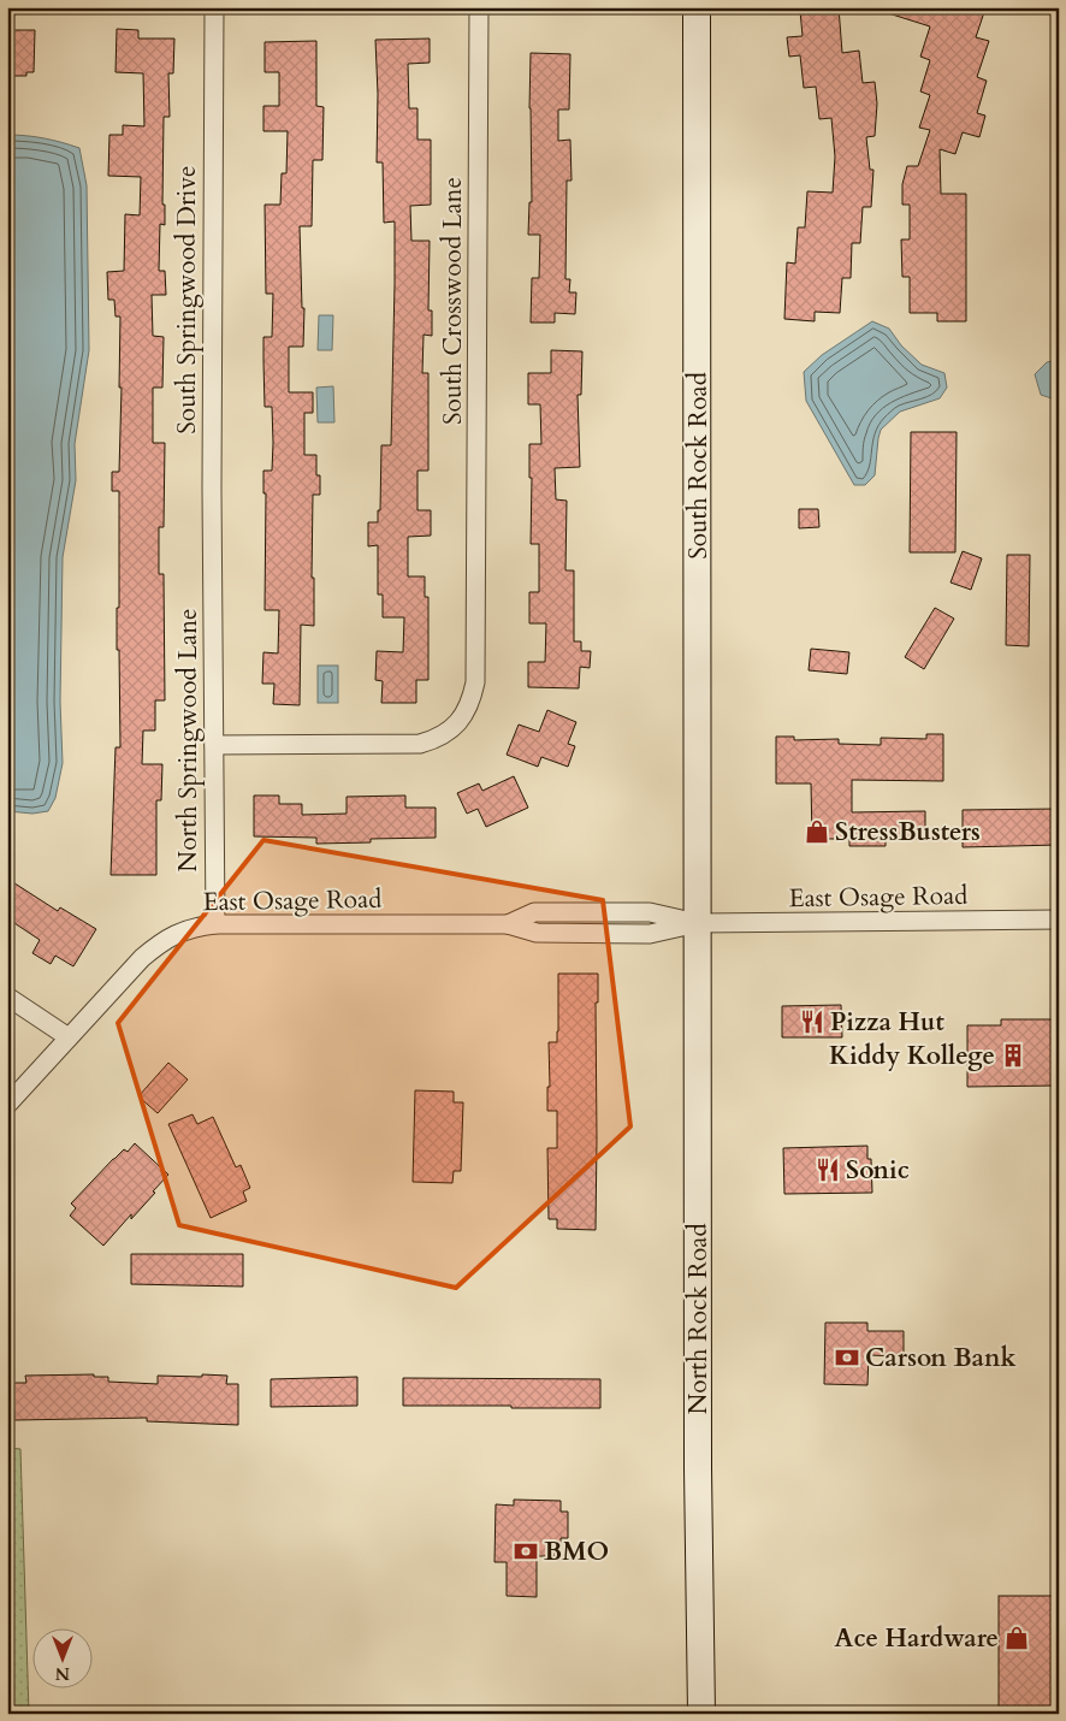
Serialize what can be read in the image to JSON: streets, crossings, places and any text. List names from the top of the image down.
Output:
{
  "streets": {
    "main road": ["South Rock Road", "North Rock Road"],
    "street": [
      "South Springwood Drive",
      "South Crosswood Lane",
      "North Springwood Lane",
      "East Osage Road"
    ]
  },
  "crossings": [
    ["South Springwood Drive", "North Springwood Lane"],
    ["South Crosswood Lane", "North Springwood Lane"],
    ["South Rock Road", "East Osage Road"],
    ["South Rock Road", "North Rock Road"],
    ["North Springwood Lane", "East Osage Road"],
    ["East Osage Road", "North Rock Road"]
  ],
  "places": {
    "shop": ["StressBusters", "Ace Hardware"],
    "restaurant": ["Pizza Hut", "Sonic"],
    "building": ["Kiddy Kollege"],
    "bank": ["Carson Bank", "BMO"]
  },
  "north": "bottom"
}
